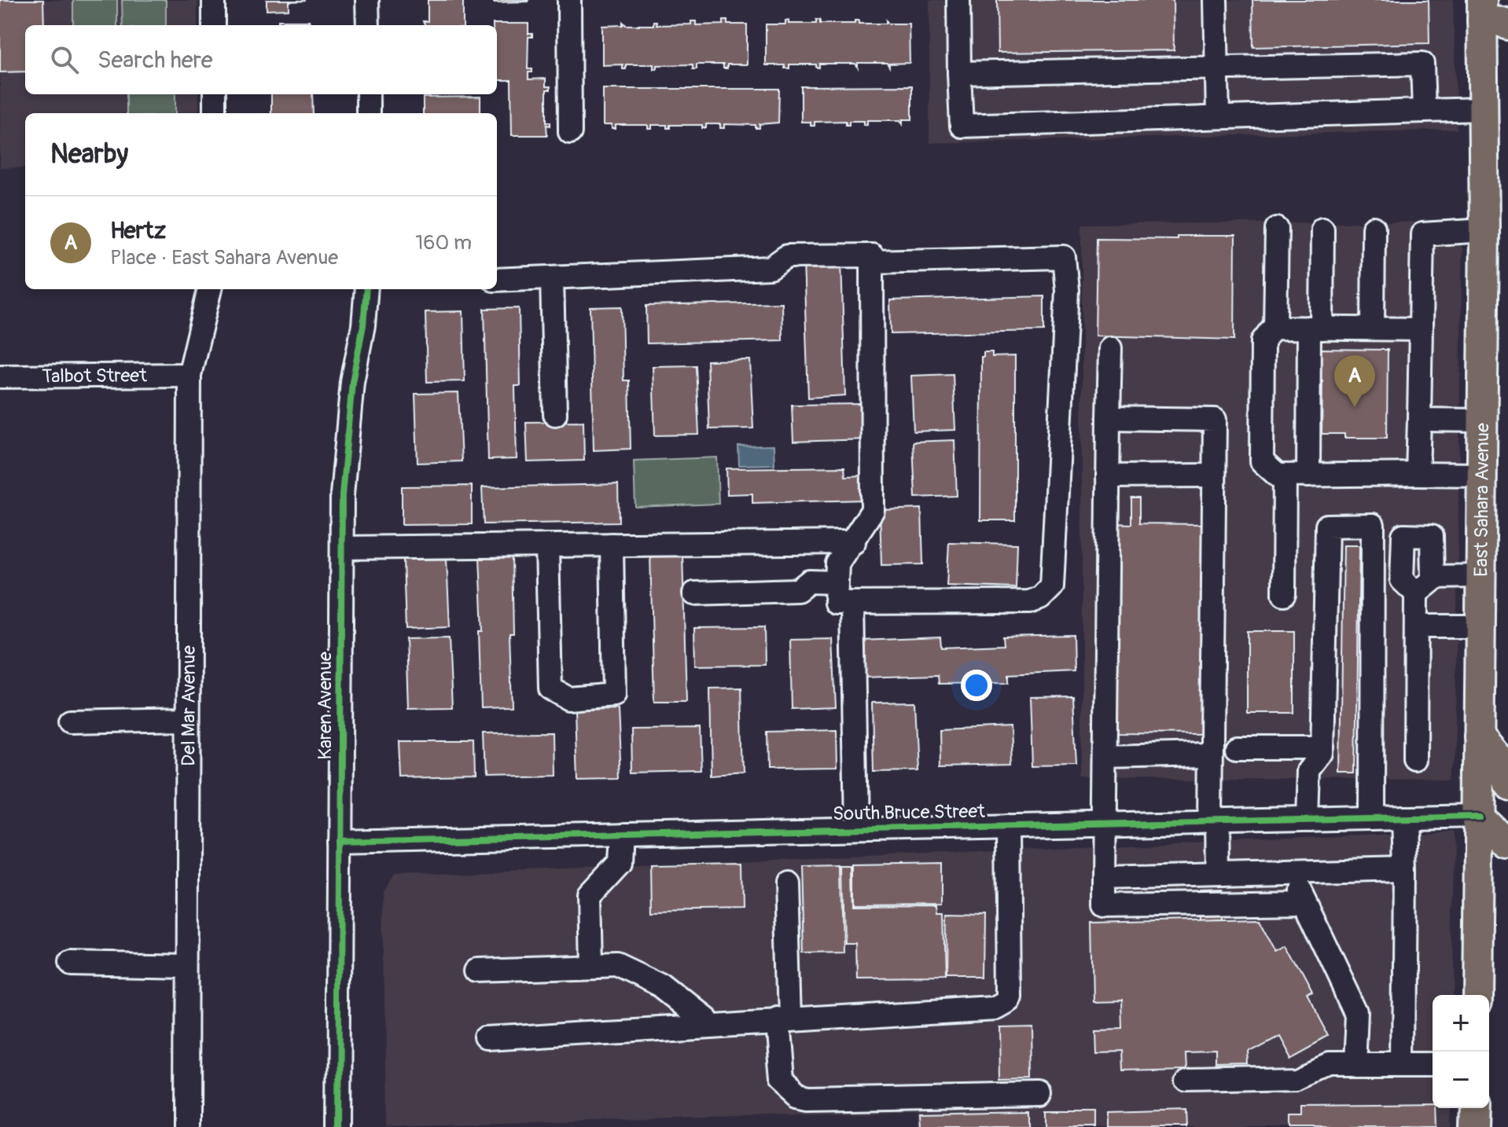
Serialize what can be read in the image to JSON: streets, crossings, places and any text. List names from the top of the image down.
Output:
{
  "streets": {
    "main road": ["East Sahara Avenue"],
    "street": [
      "Talbot Street",
      "Del Mar Avenue",
      "Karen Avenue",
      "South Bruce Street"
    ]
  },
  "crossings": [
    ["Talbot Street", "Del Mar Avenue"],
    ["East Sahara Avenue", "South Bruce Street"],
    ["Karen Avenue", "South Bruce Street"]
  ],
  "page": {
    "search": "Search here",
    "heading": "Nearby",
    "list": [
      {
        "mark": "A",
        "name": "Hertz",
        "note": "Place · East Sahara Avenue",
        "value": "160 m"
      }
    ],
    "pins": "A",
    "map_buttons": ["+", "−"]
  }
}
